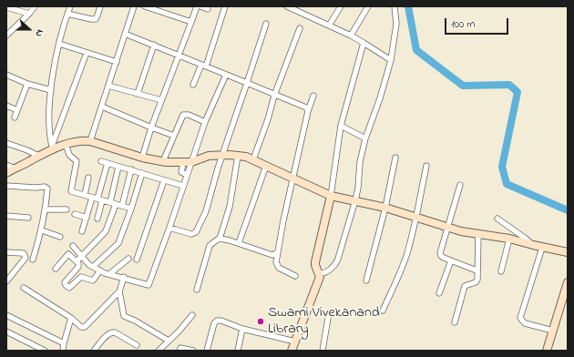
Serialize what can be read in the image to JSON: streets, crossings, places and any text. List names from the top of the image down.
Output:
{
  "places": ["Swami Vivekanand Library"],
  "scale_bar": "100 m",
  "north": "right"
}
